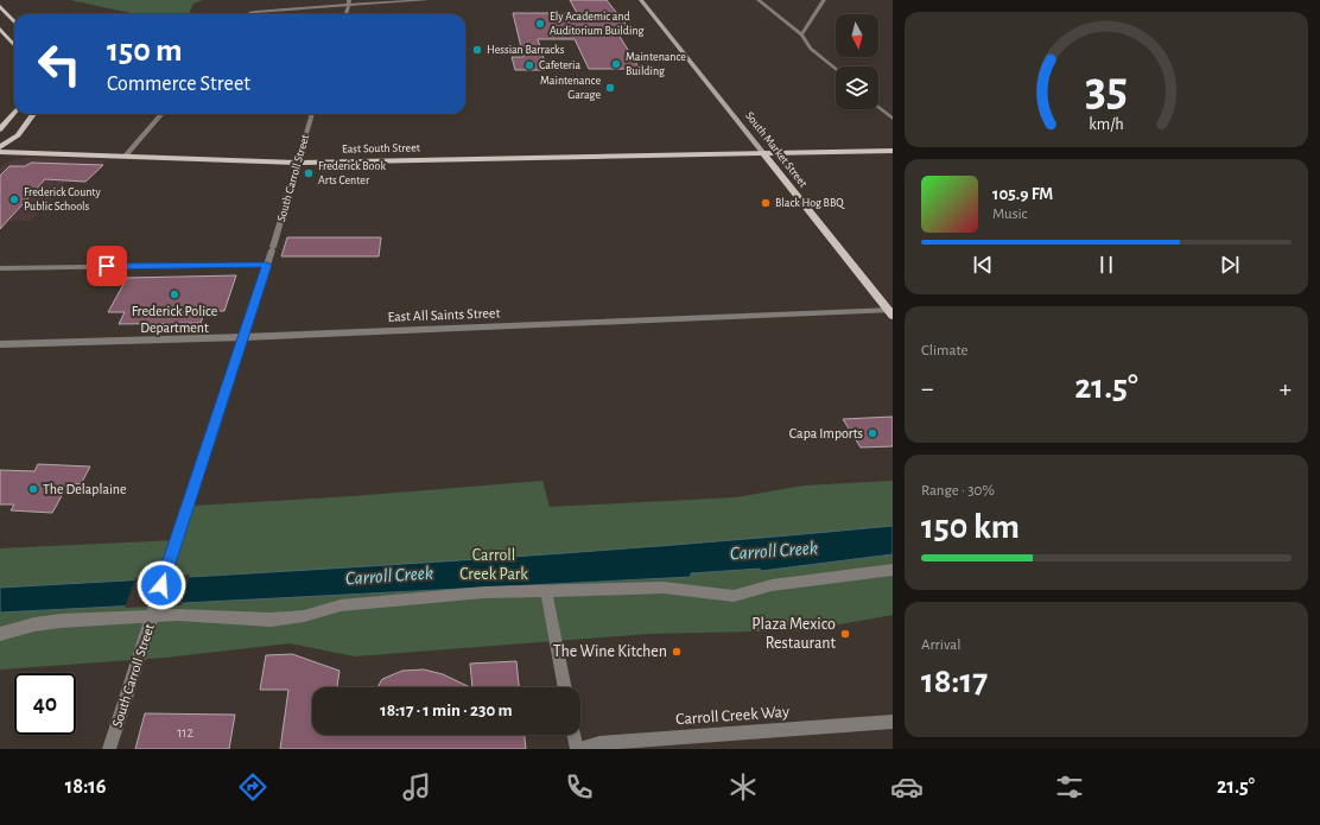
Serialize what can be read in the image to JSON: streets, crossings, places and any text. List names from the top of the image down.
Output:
{
  "streets": {
    "main road": ["East South Street", "South Market Street"],
    "street": ["South Carroll Street", "East All Saints Street", "Carroll Creek Way"]
  },
  "crossings": [
    ["East South Street", "South Market Street"],
    ["East South Street", "South Carroll Street"],
    ["South Market Street", "East All Saints Street"],
    ["South Carroll Street", "East All Saints Street"]
  ],
  "water": ["Carroll Creek"],
  "parks": ["Carroll Creek Park"],
  "places": [
    "Ely Academic and Auditorium Building",
    "Hessian Barracks",
    "Maintenance Building",
    "Cafeteria",
    "Maintenance Garage",
    "Frederick Book Arts Center",
    "Frederick County Public Schools",
    "Black Hog BBQ",
    "Frederick Police Department",
    "Capa Imports",
    "The Delaplaine",
    "Plaza Mexico Restaurant",
    "The Wine Kitchen"
  ],
  "house_numbers": ["112"],
  "north": "bottom",
  "page": {
    "turn": ["150 m", "Commerce Street"],
    "song": ["105.9 FM", "Music"],
    "tile": [
      "Climate",
      ["Range · 30%", "150 km"],
      ["Arrival", "18:17"]
    ],
    "heat": ["−", "21.5°", "+"],
    "limit": "40",
    "trip": "18:17 · 1 min · 230 m",
    "tabs": ["18:16", "21.5°"],
    "gauge": ["35", "km/h"]
  }
}
